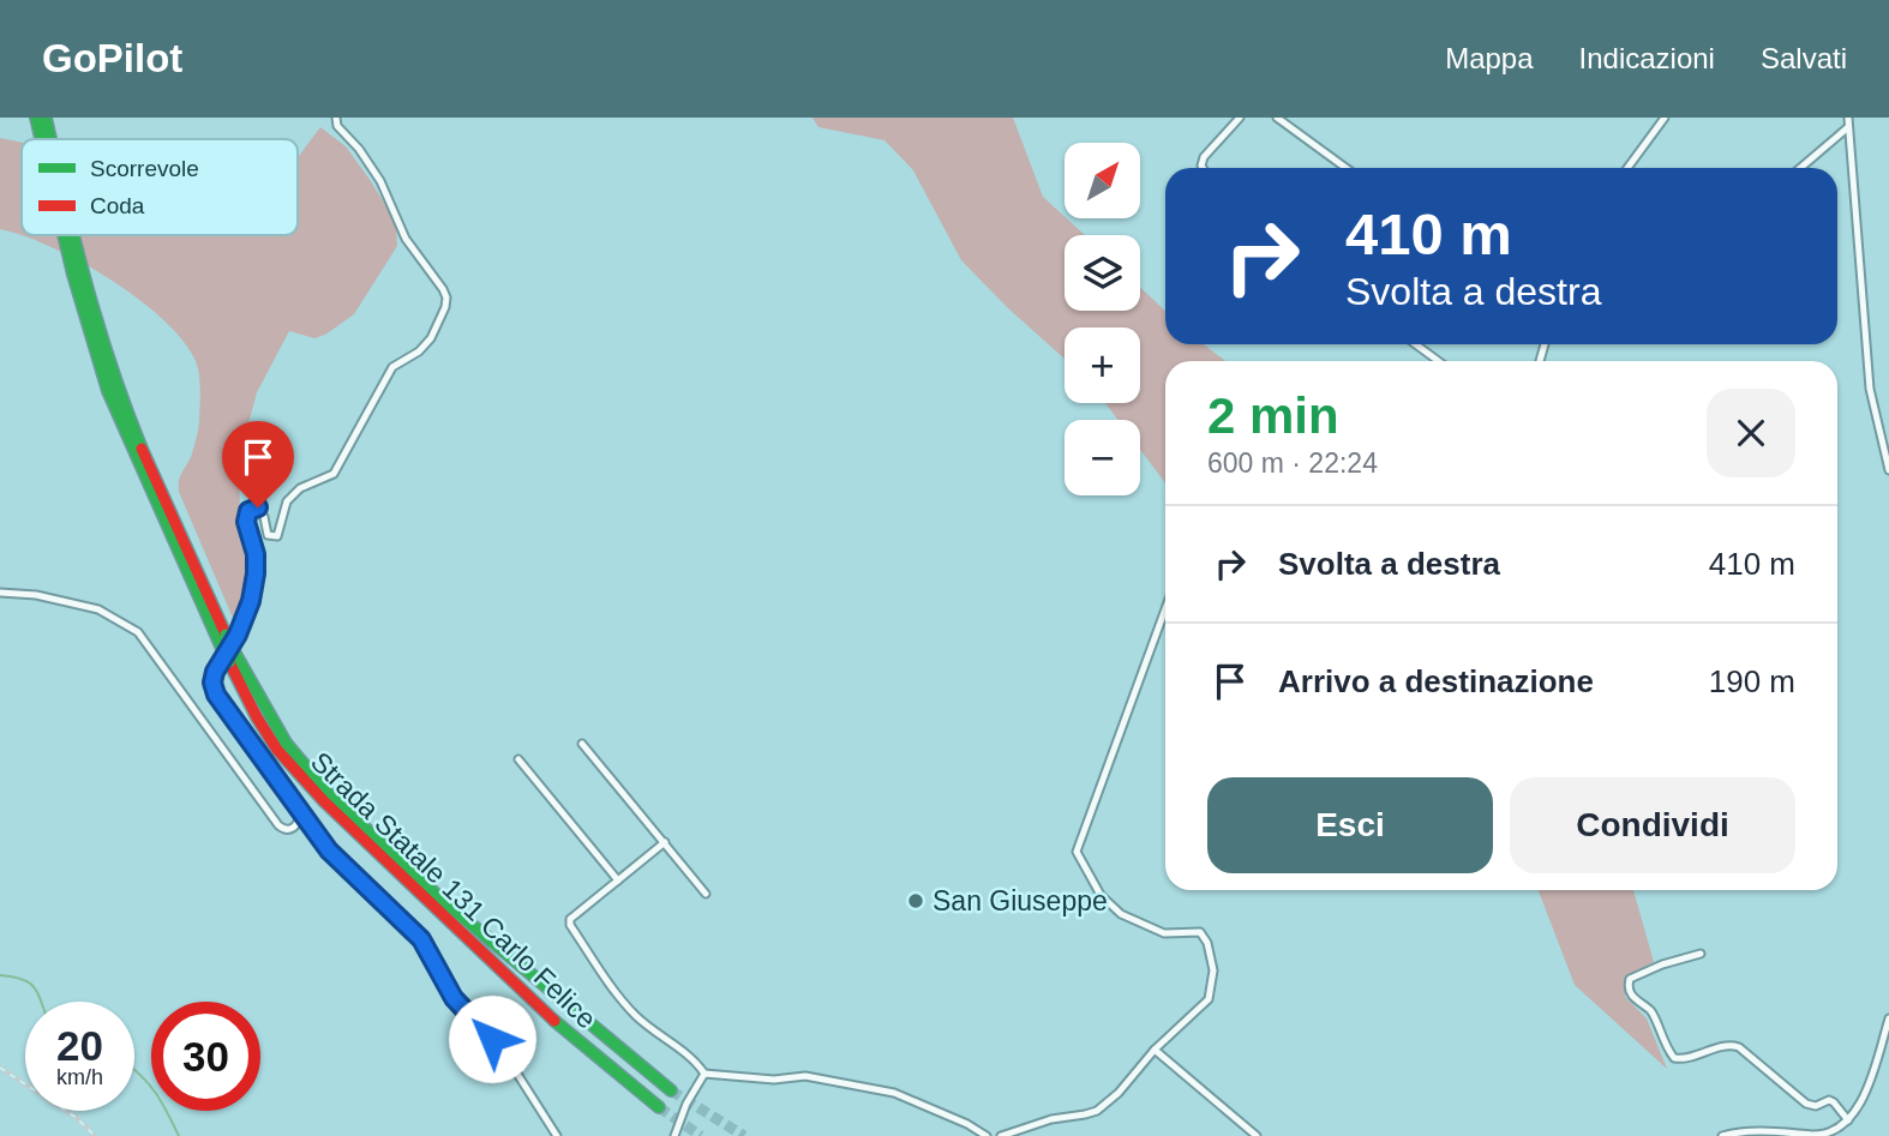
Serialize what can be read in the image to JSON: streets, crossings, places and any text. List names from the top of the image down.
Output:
{
  "streets": {
    "highway": ["Strada Statale 131 Carlo Felice"]
  },
  "places": ["San Giuseppe"],
  "legend": ["Scorrevole", "Coda"],
  "north": "top right",
  "page": {
    "header": "GoPilot",
    "nav": ["Mappa", "Indicazioni", "Salvati"],
    "map_buttons": ["+", "−"],
    "turn": ["410 m", "Svolta a destra"],
    "heading": ["2 min", "600 m · 22:24"],
    "list": [
      {
        "name": "Svolta a destra",
        "value": "410 m"
      },
      {
        "name": "Arrivo a destinazione",
        "value": "190 m"
      }
    ],
    "buttons": ["Esci", "Condividi"],
    "speed": "20 km/h",
    "limit": "30"
  }
}
